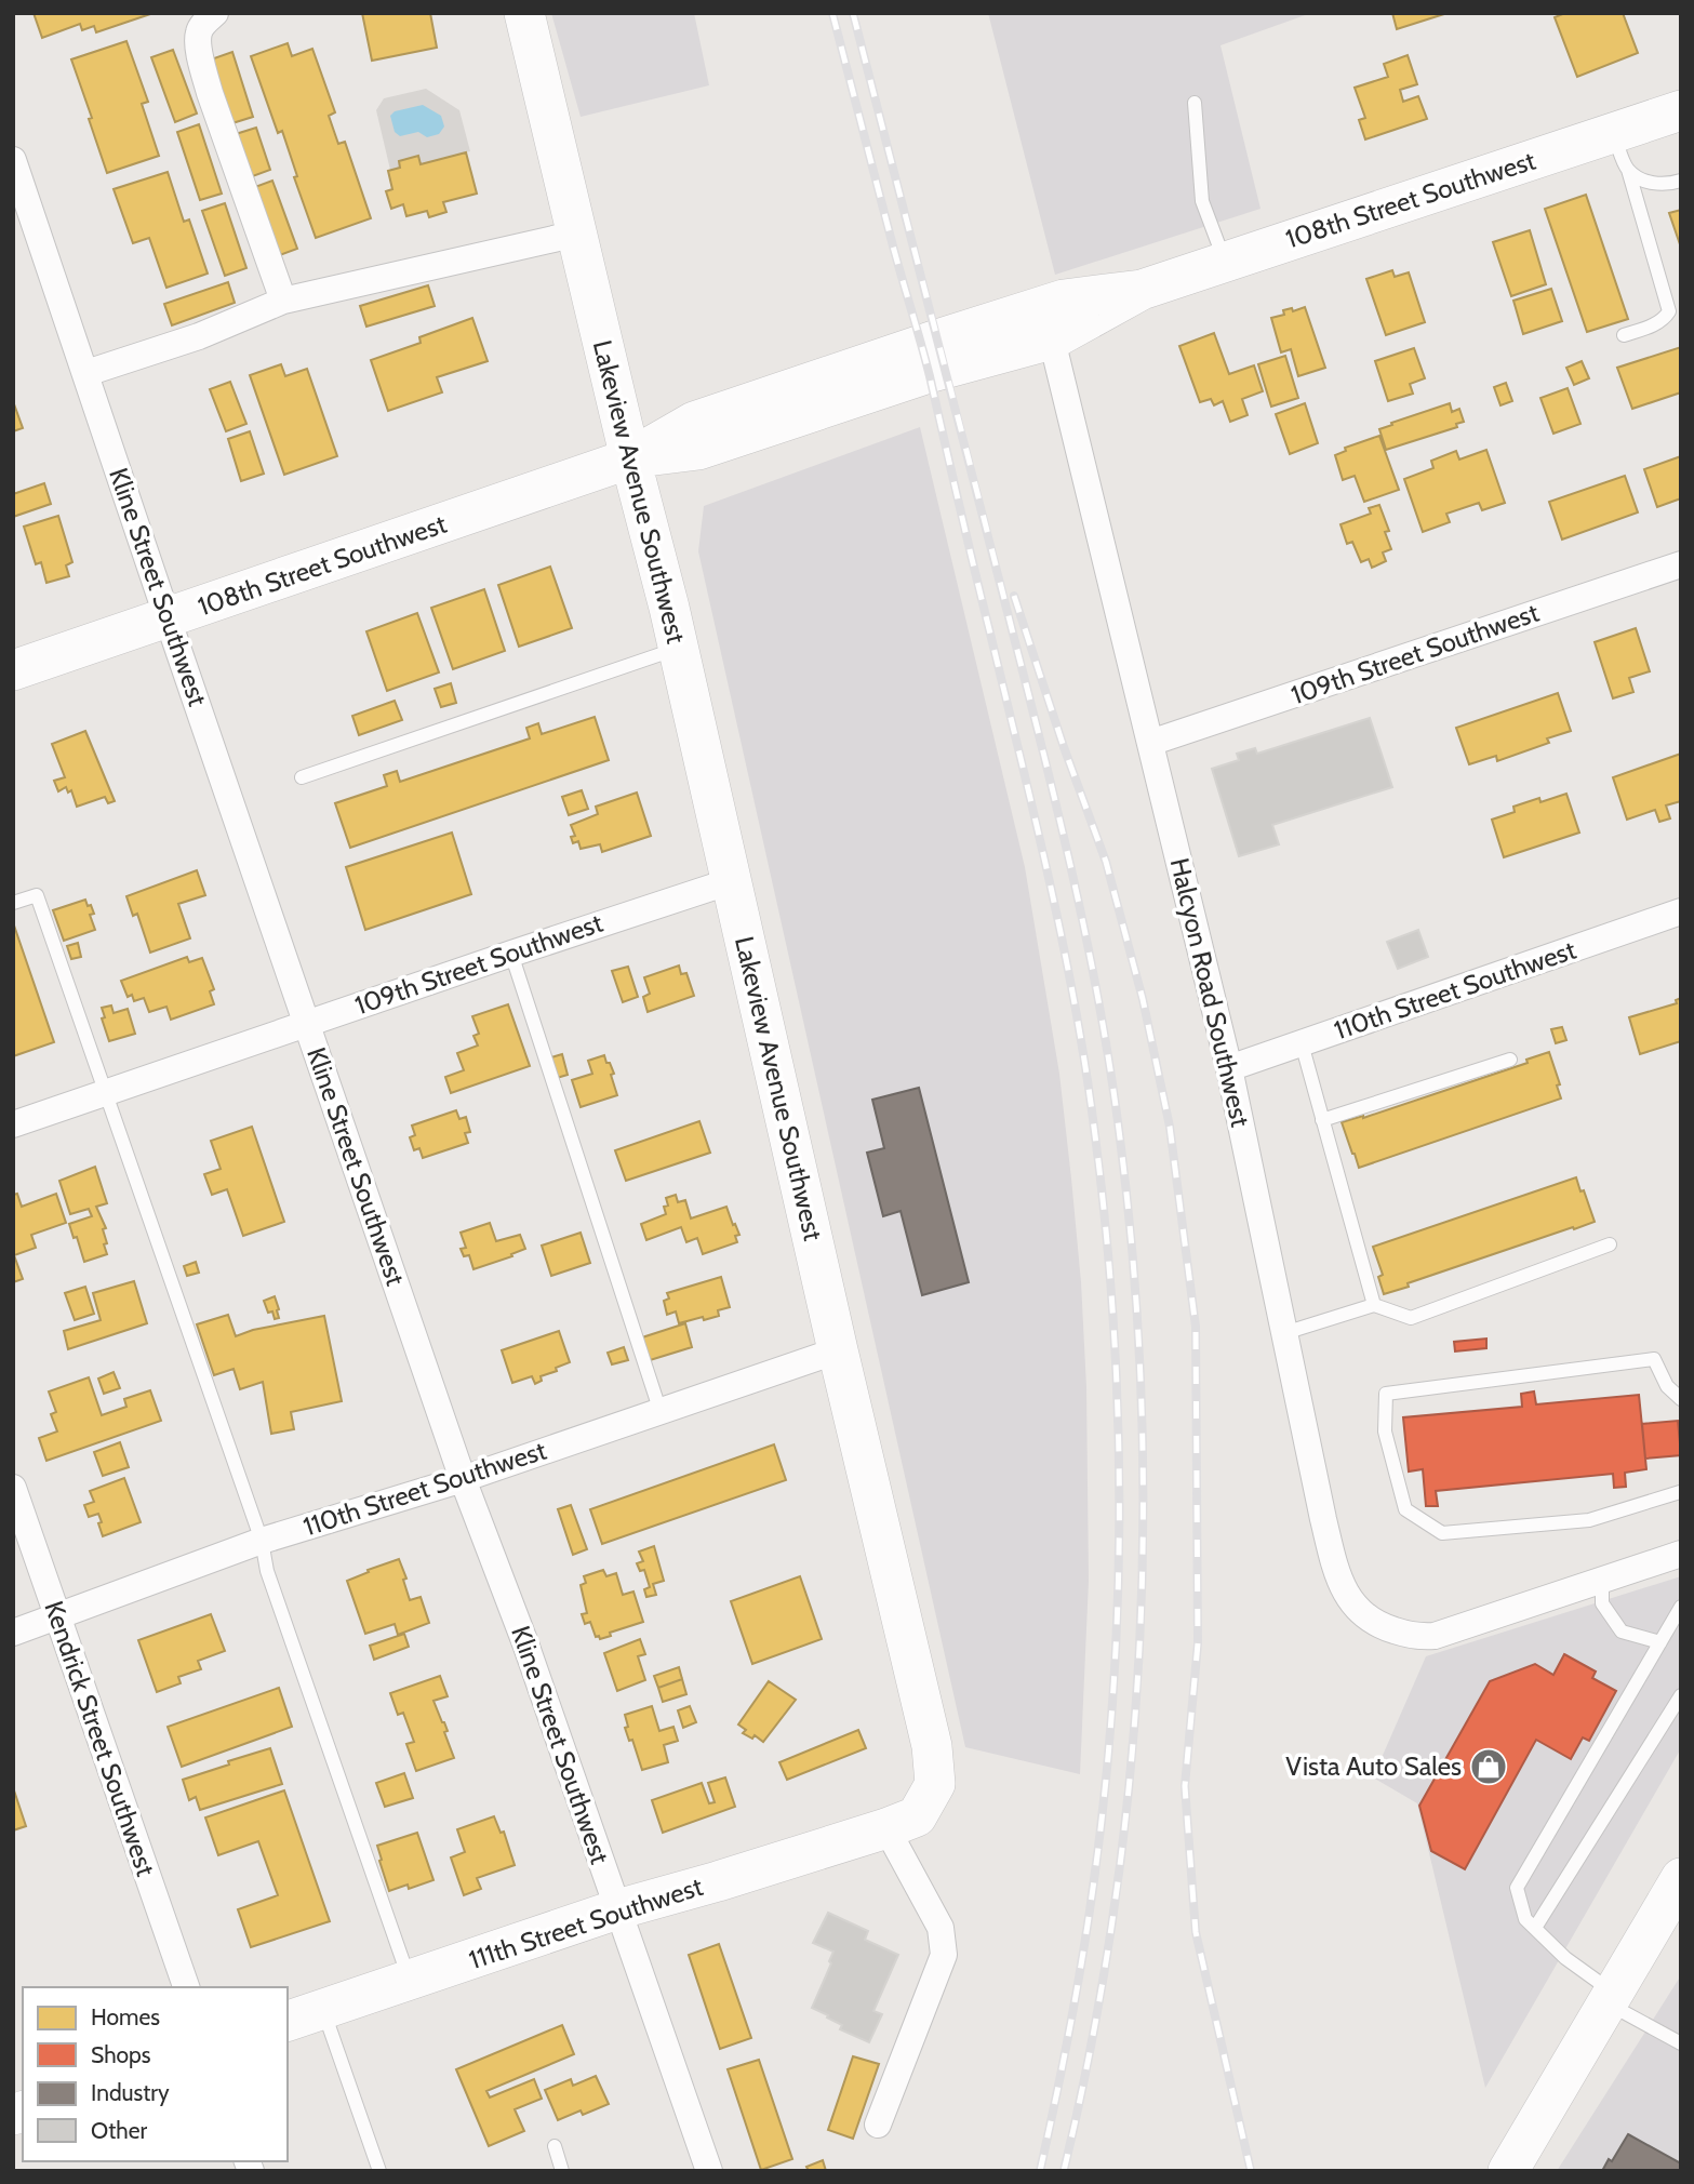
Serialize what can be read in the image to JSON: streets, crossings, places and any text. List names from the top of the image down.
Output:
{
  "streets": {
    "street": [
      "108th Street Southwest",
      "Lakeview Avenue Southwest",
      "Kline Street Southwest",
      "109th Street Southwest",
      "110th Street Southwest",
      "Halcyon Road Southwest",
      "Kendrick Street Southwest",
      "111th Street Southwest"
    ]
  },
  "crossings": [
    ["108th Street Southwest", "Lakeview Avenue Southwest"],
    ["108th Street Southwest", "Kline Street Southwest"],
    ["108th Street Southwest", "Halcyon Road Southwest"],
    ["Lakeview Avenue Southwest", "109th Street Southwest"],
    ["Lakeview Avenue Southwest", "110th Street Southwest"],
    ["Lakeview Avenue Southwest", "111th Street Southwest"],
    ["Kline Street Southwest", "109th Street Southwest"],
    ["Kline Street Southwest", "110th Street Southwest"],
    ["Kline Street Southwest", "111th Street Southwest"],
    ["109th Street Southwest", "Halcyon Road Southwest"],
    ["110th Street Southwest", "Halcyon Road Southwest"],
    ["110th Street Southwest", "Kendrick Street Southwest"]
  ],
  "places": {
    "shop": ["Vista Auto Sales"]
  },
  "legend": [
    "Homes",
    "Shops",
    "Industry",
    "Other"
  ]
}
